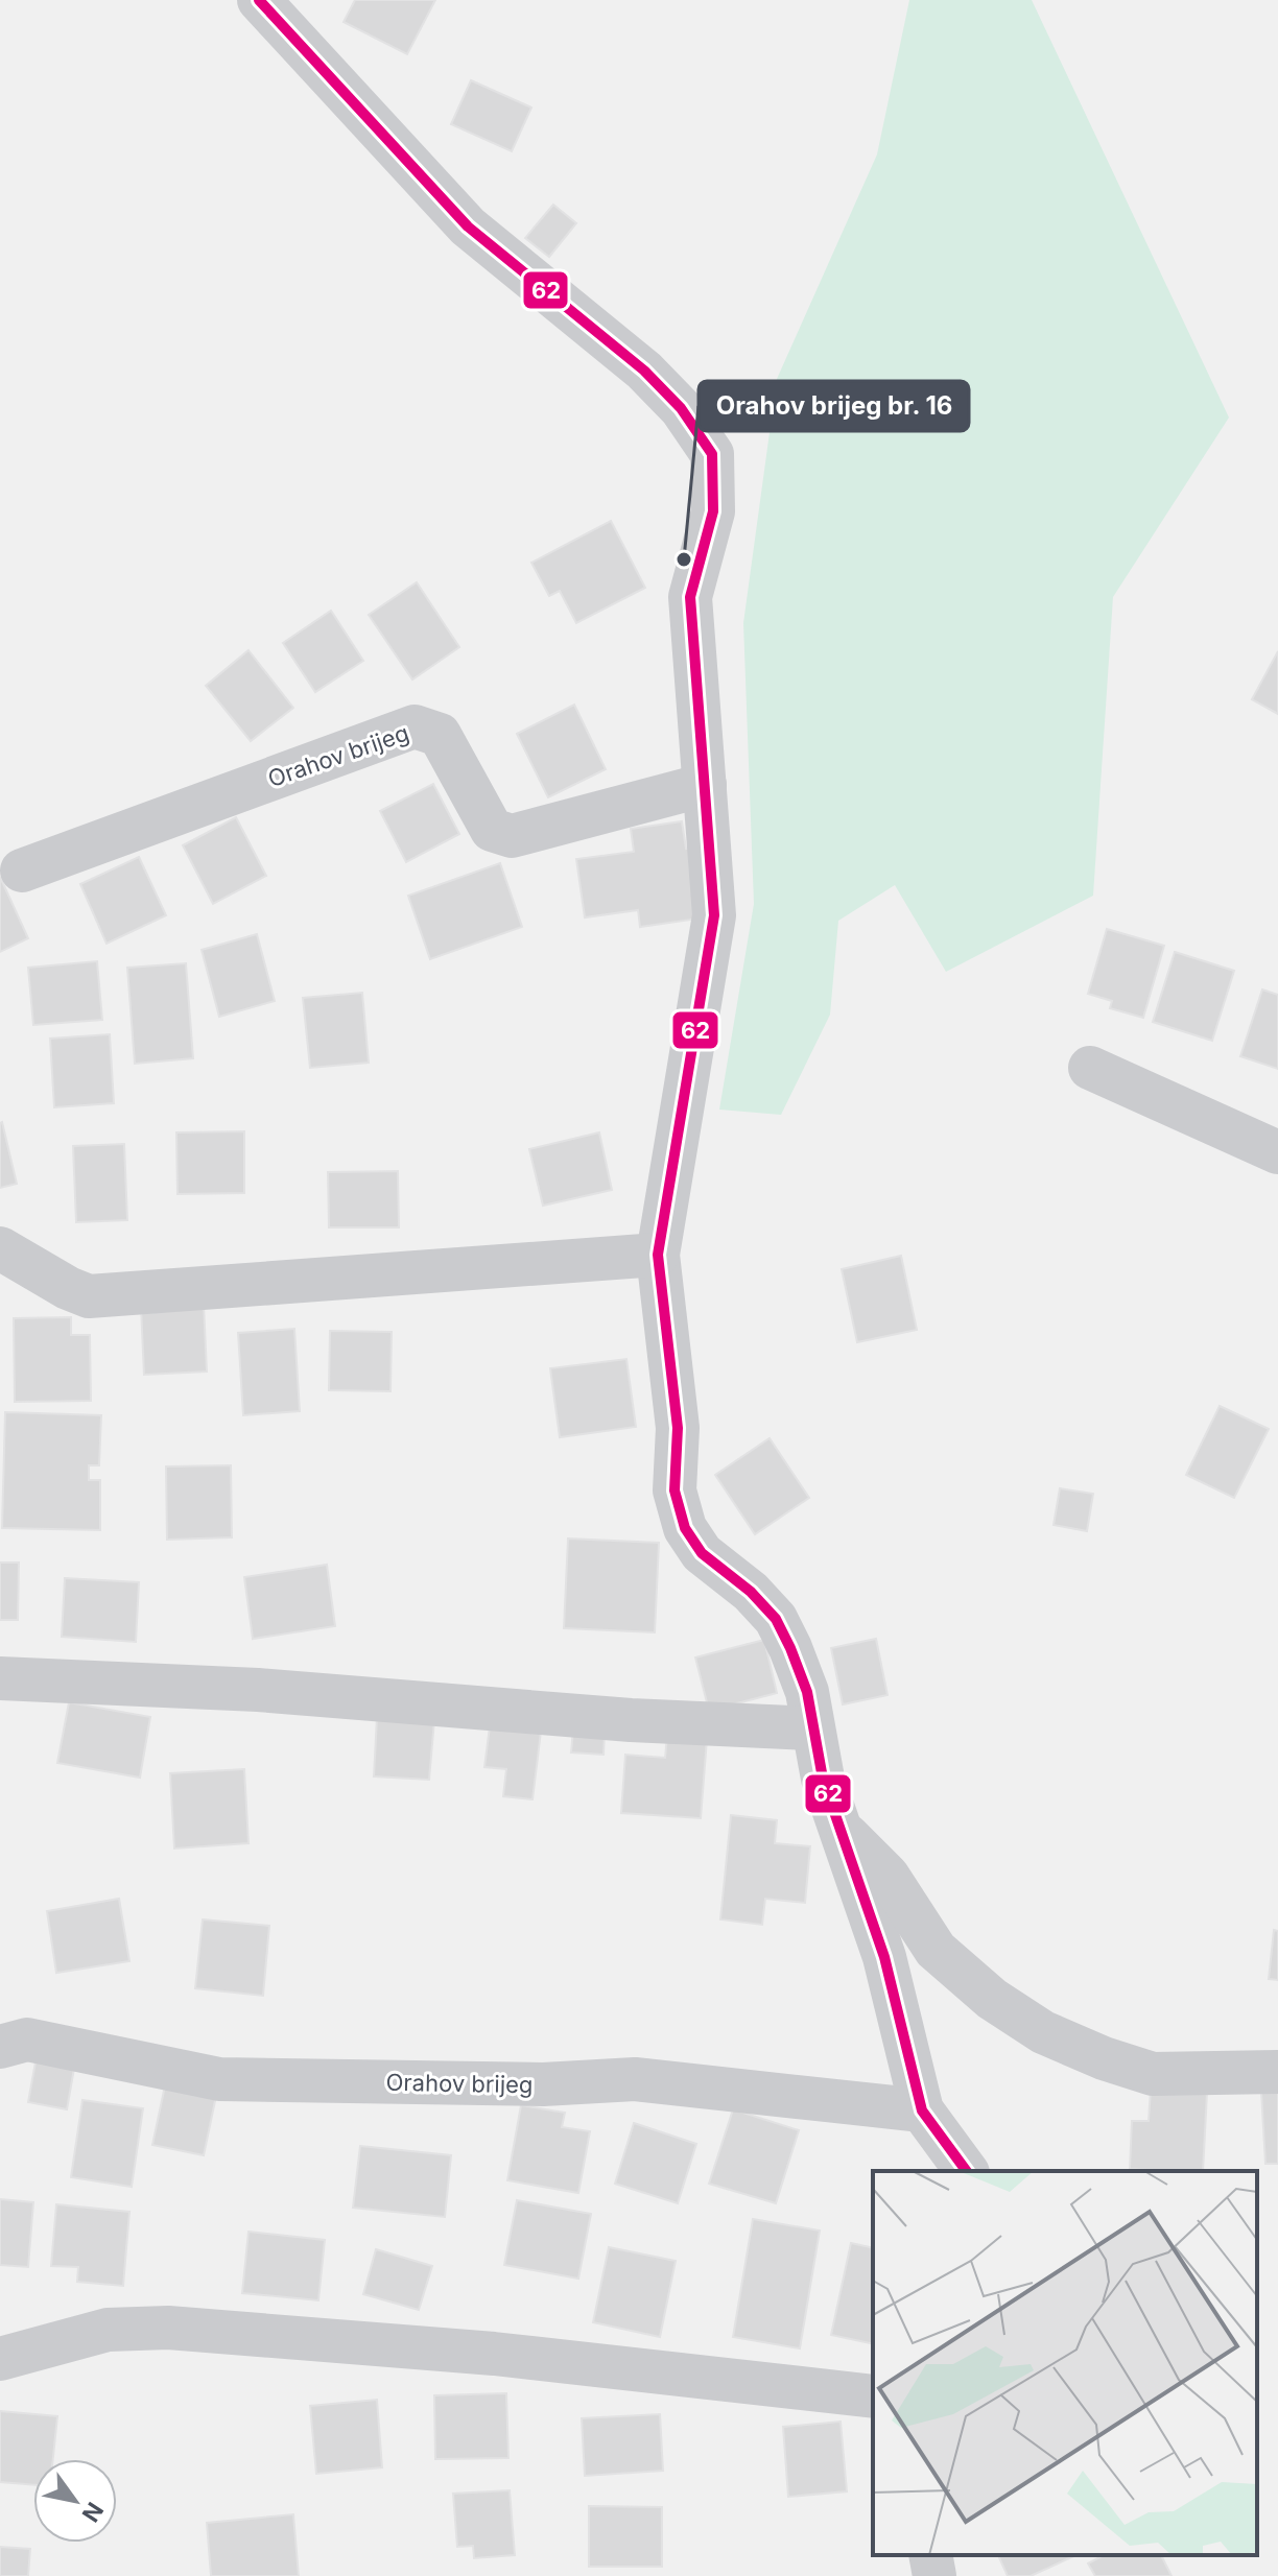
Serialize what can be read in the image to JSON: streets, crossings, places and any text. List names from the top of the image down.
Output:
{
  "streets": {
    "street": ["Orahov brijeg"]
  },
  "places": ["Orahov brijeg br. 16"],
  "lines": ["transit line 62"],
  "north": "bottom right"
}
